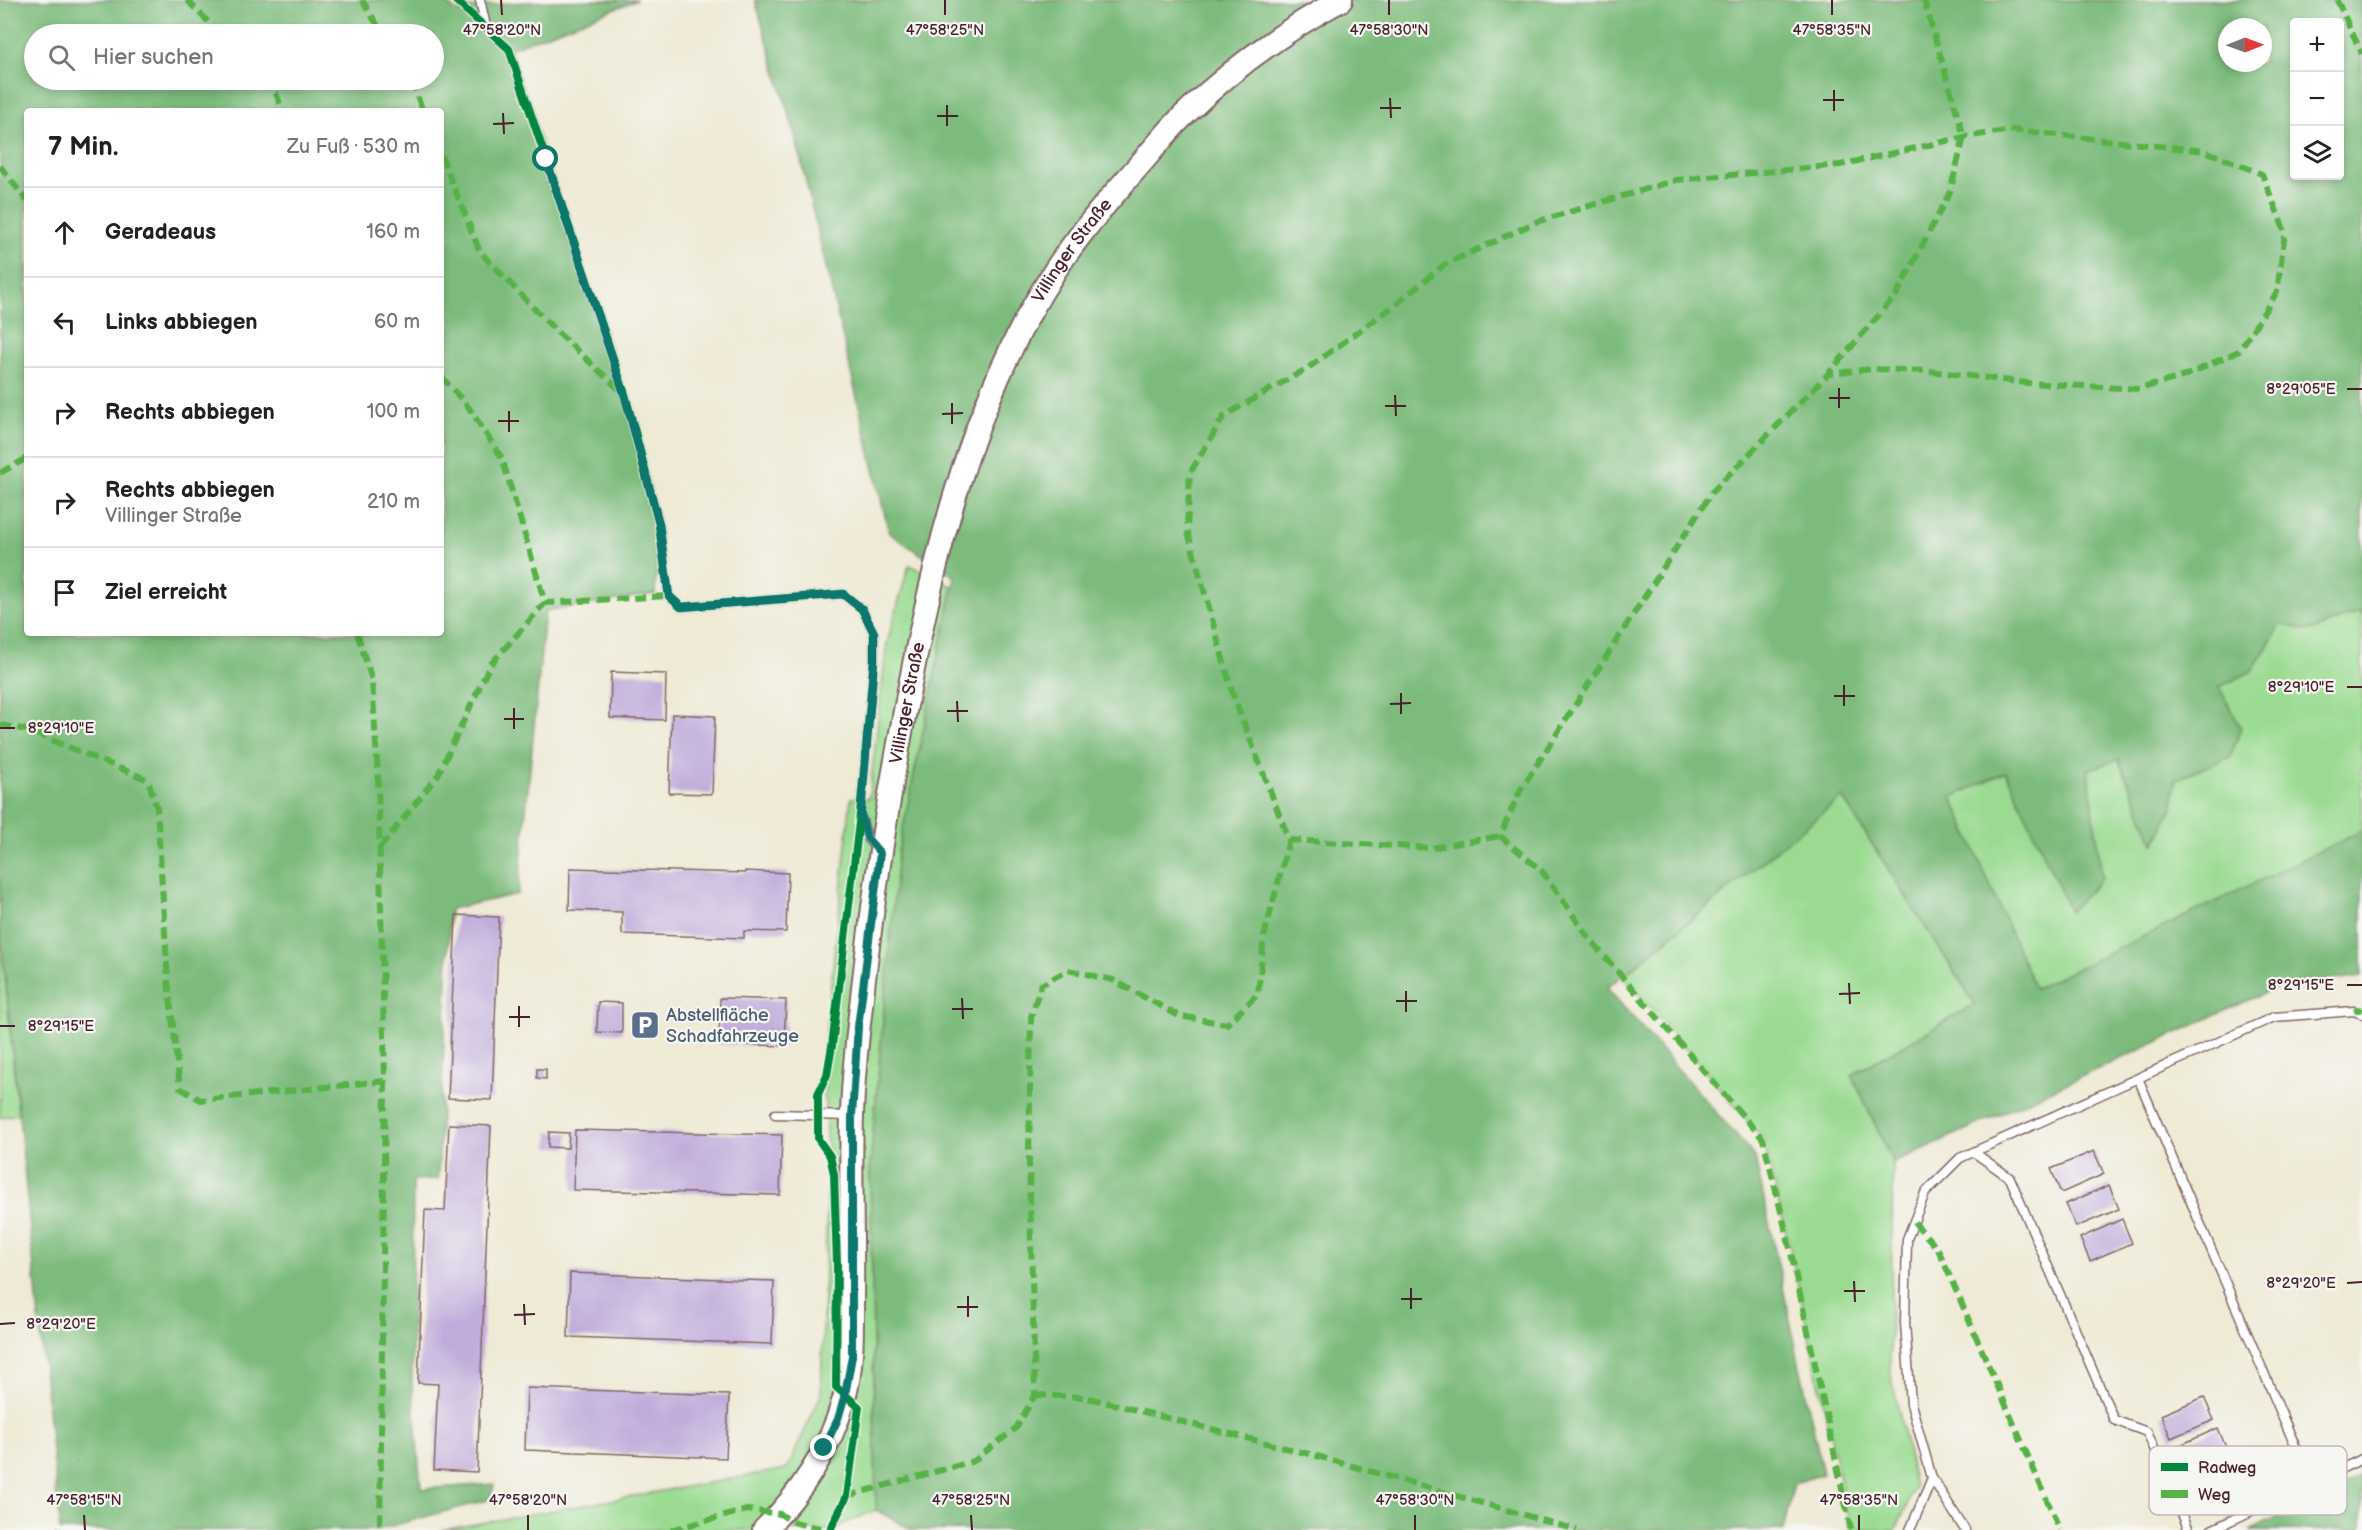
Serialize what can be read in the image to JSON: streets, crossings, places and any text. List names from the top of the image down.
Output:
{
  "streets": {
    "main road": ["Villinger Straße"]
  },
  "places": {
    "parking": ["Abstellfläche Schadfahrzeuge"]
  },
  "legend": ["Radweg", "Weg"],
  "north": "right",
  "page": {
    "map_buttons": ["+", "−"],
    "search": "Hier suchen",
    "heading": ["7 Min.", "Zu Fuß · 530 m"],
    "list": [
      ["Geradeaus", "160 m"],
      ["Links abbiegen", "60 m"],
      ["Rechts abbiegen", "100 m"],
      ["Rechts abbiegen", "Villinger Straße", "210 m"],
      "Ziel erreicht"
    ]
  },
  "coordinates": [
    "47°58'20\"N",
    "47°58'25\"N",
    "47°58'30\"N",
    "47°58'35\"N",
    "8°29'05\"E",
    "8°29'10\"E",
    "8°29'15\"E",
    "8°29'20\"E",
    "47°58'15\"N"
  ]
}
